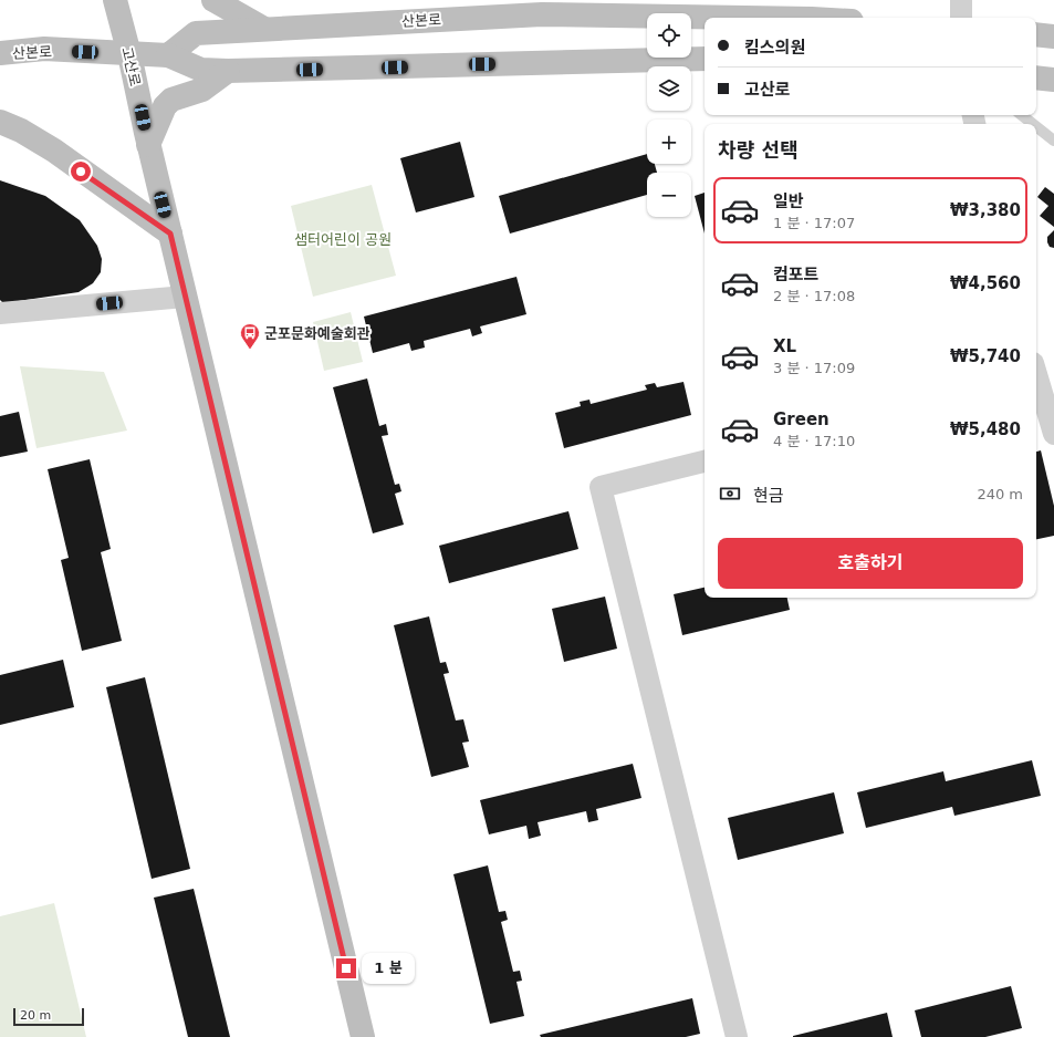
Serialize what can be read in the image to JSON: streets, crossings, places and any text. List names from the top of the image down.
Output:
{
  "streets": {
    "street": ["산본로", "고산로"]
  },
  "crossings": [
    ["산본로", "고산로"]
  ],
  "parks": ["샘터어린이 공원"],
  "places": {
    "bus stop": ["군포문화예술회관"]
  },
  "scale_bar": "20 m",
  "page": {
    "map_buttons": ["+", "−"],
    "banner": ["킴스의원", "고산로"],
    "heading": "차량 선택",
    "list": [
      {
        "name": "일반",
        "note": "1 분 · 17:07",
        "value": "₩3,380"
      },
      {
        "name": "컴포트",
        "note": "2 분 · 17:08",
        "value": "₩4,560"
      },
      {
        "name": "XL",
        "note": "3 분 · 17:09",
        "value": "₩5,740"
      },
      {
        "name": "Green",
        "note": "4 분 · 17:10",
        "value": "₩5,480"
      }
    ],
    "pay": ["현금", "240 m"],
    "buttons": "호출하기",
    "bubble": "1 분",
    "scale": "20 m"
  }
}
